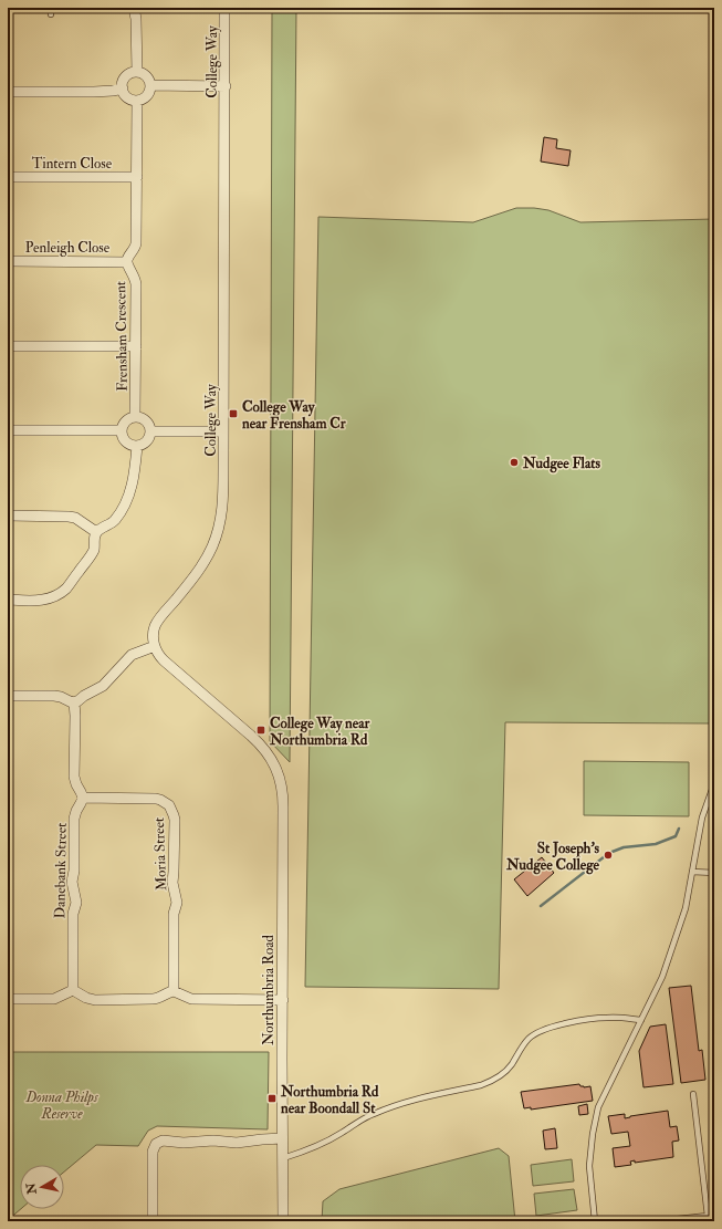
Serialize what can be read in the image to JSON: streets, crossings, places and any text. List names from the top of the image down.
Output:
{
  "streets": {
    "street": [
      "College Way",
      "Tintern Close",
      "Penleigh Close",
      "Frensham Crescent",
      "Moria Street",
      "Danebank Street",
      "Northumbria Road"
    ]
  },
  "crossings": [
    ["College Way", "Northumbria Road"],
    ["Tintern Close", "Frensham Crescent"],
    ["Penleigh Close", "Frensham Crescent"],
    ["Moria Street", "Danebank Street"]
  ],
  "parks": ["Donna Philps Reserve"],
  "places": {
    "transit": ["College Way near Frensham Cr", "College Way near Northumbria Rd", "Northumbria Rd near Boondall St"],
    "other": ["Nudgee Flats", "St Joseph's Nudgee College"]
  },
  "north": "left"
}
